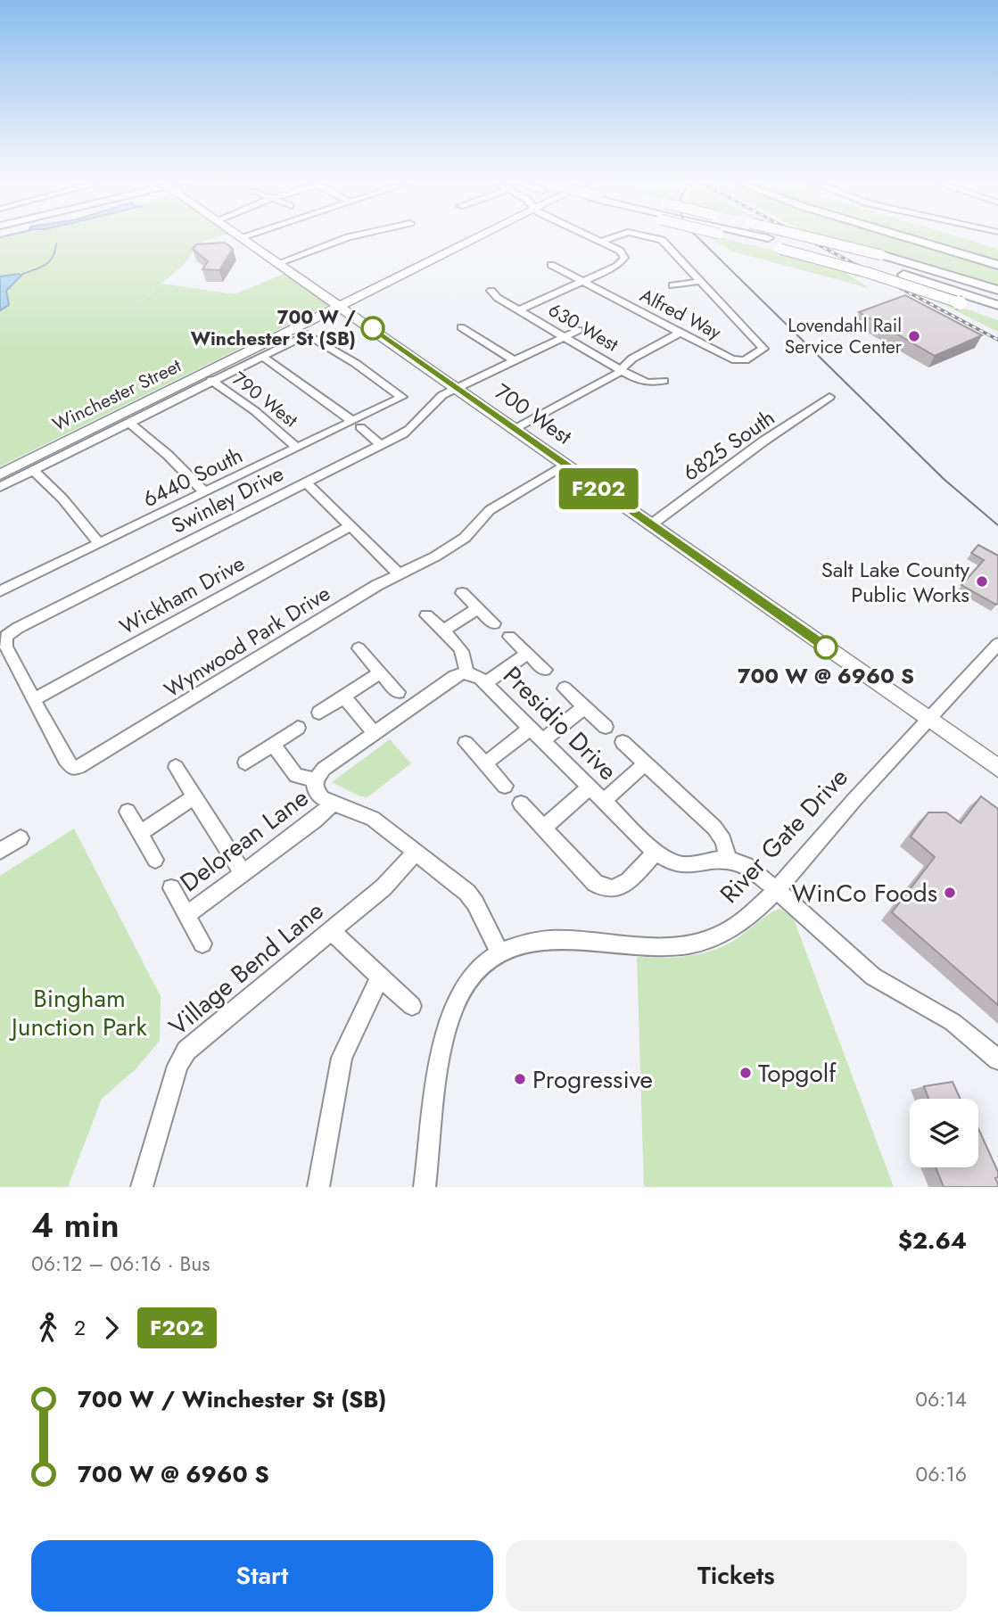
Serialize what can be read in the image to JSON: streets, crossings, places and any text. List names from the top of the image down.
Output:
{
  "streets": {
    "main road": ["Winchester Street", "700 West"],
    "street": [
      "Alfred Way",
      "630 West",
      "790 West",
      "6825 South",
      "6440 South",
      "Swinley Drive",
      "Wickham Drive",
      "Wynwood Park Drive",
      "Presidio Drive",
      "River Gate Drive",
      "Delorean Lane",
      "Village Bend Lane"
    ]
  },
  "crossings": [
    ["630 West", "Swinley Drive"],
    ["Winchester Street", "700 West"],
    ["Winchester Street", "6440 South"],
    ["790 West", "6440 South"],
    ["700 West", "6825 South"],
    ["700 West", "Swinley Drive"],
    ["700 West", "Wynwood Park Drive"],
    ["700 West", "River Gate Drive"],
    ["Swinley Drive", "Wynwood Park Drive"],
    ["Wickham Drive", "Wynwood Park Drive"]
  ],
  "parks": ["Bingham Junction Park"],
  "places": [
    "700 W / Winchester St (SB)",
    "Lovendahl Rail Service Center",
    "Salt Lake County Public Works",
    "700 W @ 6960 S",
    "WinCo Foods",
    "Topgolf",
    "Progressive"
  ],
  "lines": ["bus line F202"],
  "page": {
    "on_map": "F202",
    "heading": ["4 min", "06:12 – 06:16 · Bus", "$2.64"],
    "legs": ["2", "F202"],
    "list": [
      {
        "name": "700 W / Winchester St (SB)",
        "value": "06:14"
      },
      {
        "name": "700 W @ 6960 S",
        "value": "06:16"
      }
    ],
    "buttons": ["Start", "Tickets"]
  }
}
